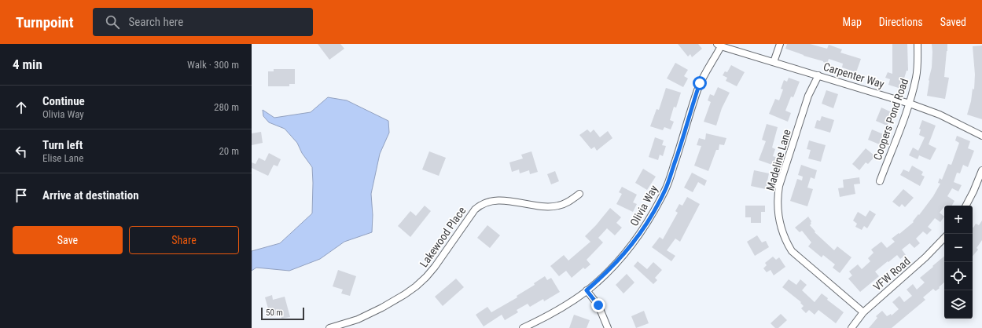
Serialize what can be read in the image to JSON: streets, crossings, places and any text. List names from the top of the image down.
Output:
{
  "streets": {
    "street": [
      "Carpenter Way",
      "Coopers Pond Road",
      "Madeline Lane",
      "Olivia Way",
      "Lakewood Place",
      "VFW Road"
    ]
  },
  "crossings": [
    ["Carpenter Way", "Coopers Pond Road"],
    ["Carpenter Way", "Madeline Lane"],
    ["Carpenter Way", "Olivia Way"],
    ["Madeline Lane", "VFW Road"]
  ],
  "scale_bar": "50 m",
  "page": {
    "header": "Turnpoint",
    "search": "Search here",
    "nav": ["Map", "Directions", "Saved"],
    "heading": ["4 min", "Walk · 300 m"],
    "list": [
      ["Continue", "Olivia Way", "280 m"],
      ["Turn left", "Elise Lane", "20 m"],
      "Arrive at destination"
    ],
    "map_buttons": ["+", "−"],
    "buttons": ["Save", "Share"],
    "scale": "50 m"
  }
}
